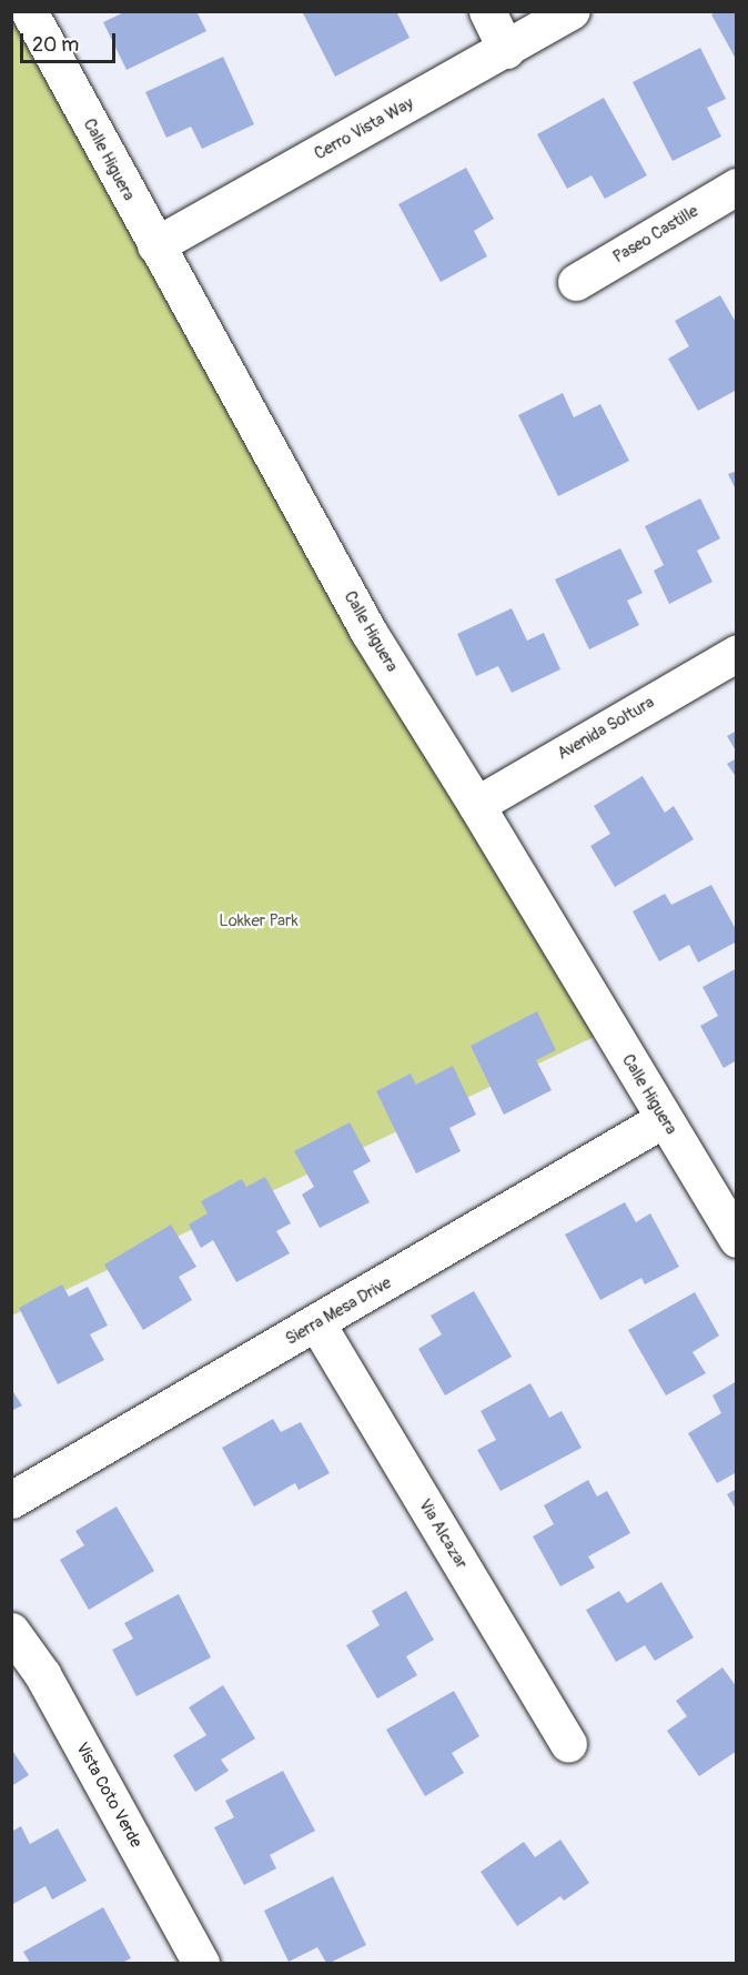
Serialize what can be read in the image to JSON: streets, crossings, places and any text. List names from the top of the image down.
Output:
{
  "streets": {
    "street": [
      "Cerro Vista Way",
      "Calle Higuera",
      "Paseo Castille",
      "Avenida Soltura",
      "Sierra Mesa Drive",
      "Via Alcazar",
      "Vista Coto Verde"
    ]
  },
  "crossings": [
    ["Cerro Vista Way", "Calle Higuera"],
    ["Calle Higuera", "Avenida Soltura"],
    ["Calle Higuera", "Sierra Mesa Drive"],
    ["Sierra Mesa Drive", "Via Alcazar"]
  ],
  "parks": ["Lokker Park"],
  "scale_bar": "20 m"
}
